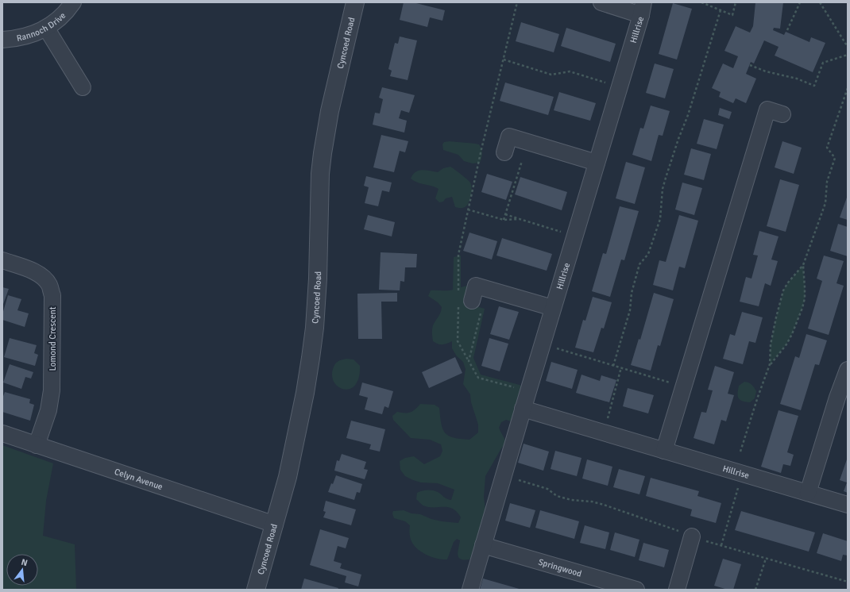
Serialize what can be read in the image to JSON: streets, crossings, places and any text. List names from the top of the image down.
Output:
{
  "streets": {
    "street": [
      "Rannoch Drive",
      "Hillrise",
      "Cyncoed Road",
      "Lomond Crescent",
      "Celyn Avenue",
      "Springwood"
    ]
  },
  "crossings": [
    ["Cyncoed Road", "Celyn Avenue"],
    ["Lomond Crescent", "Celyn Avenue"]
  ],
  "north": "top"
}
